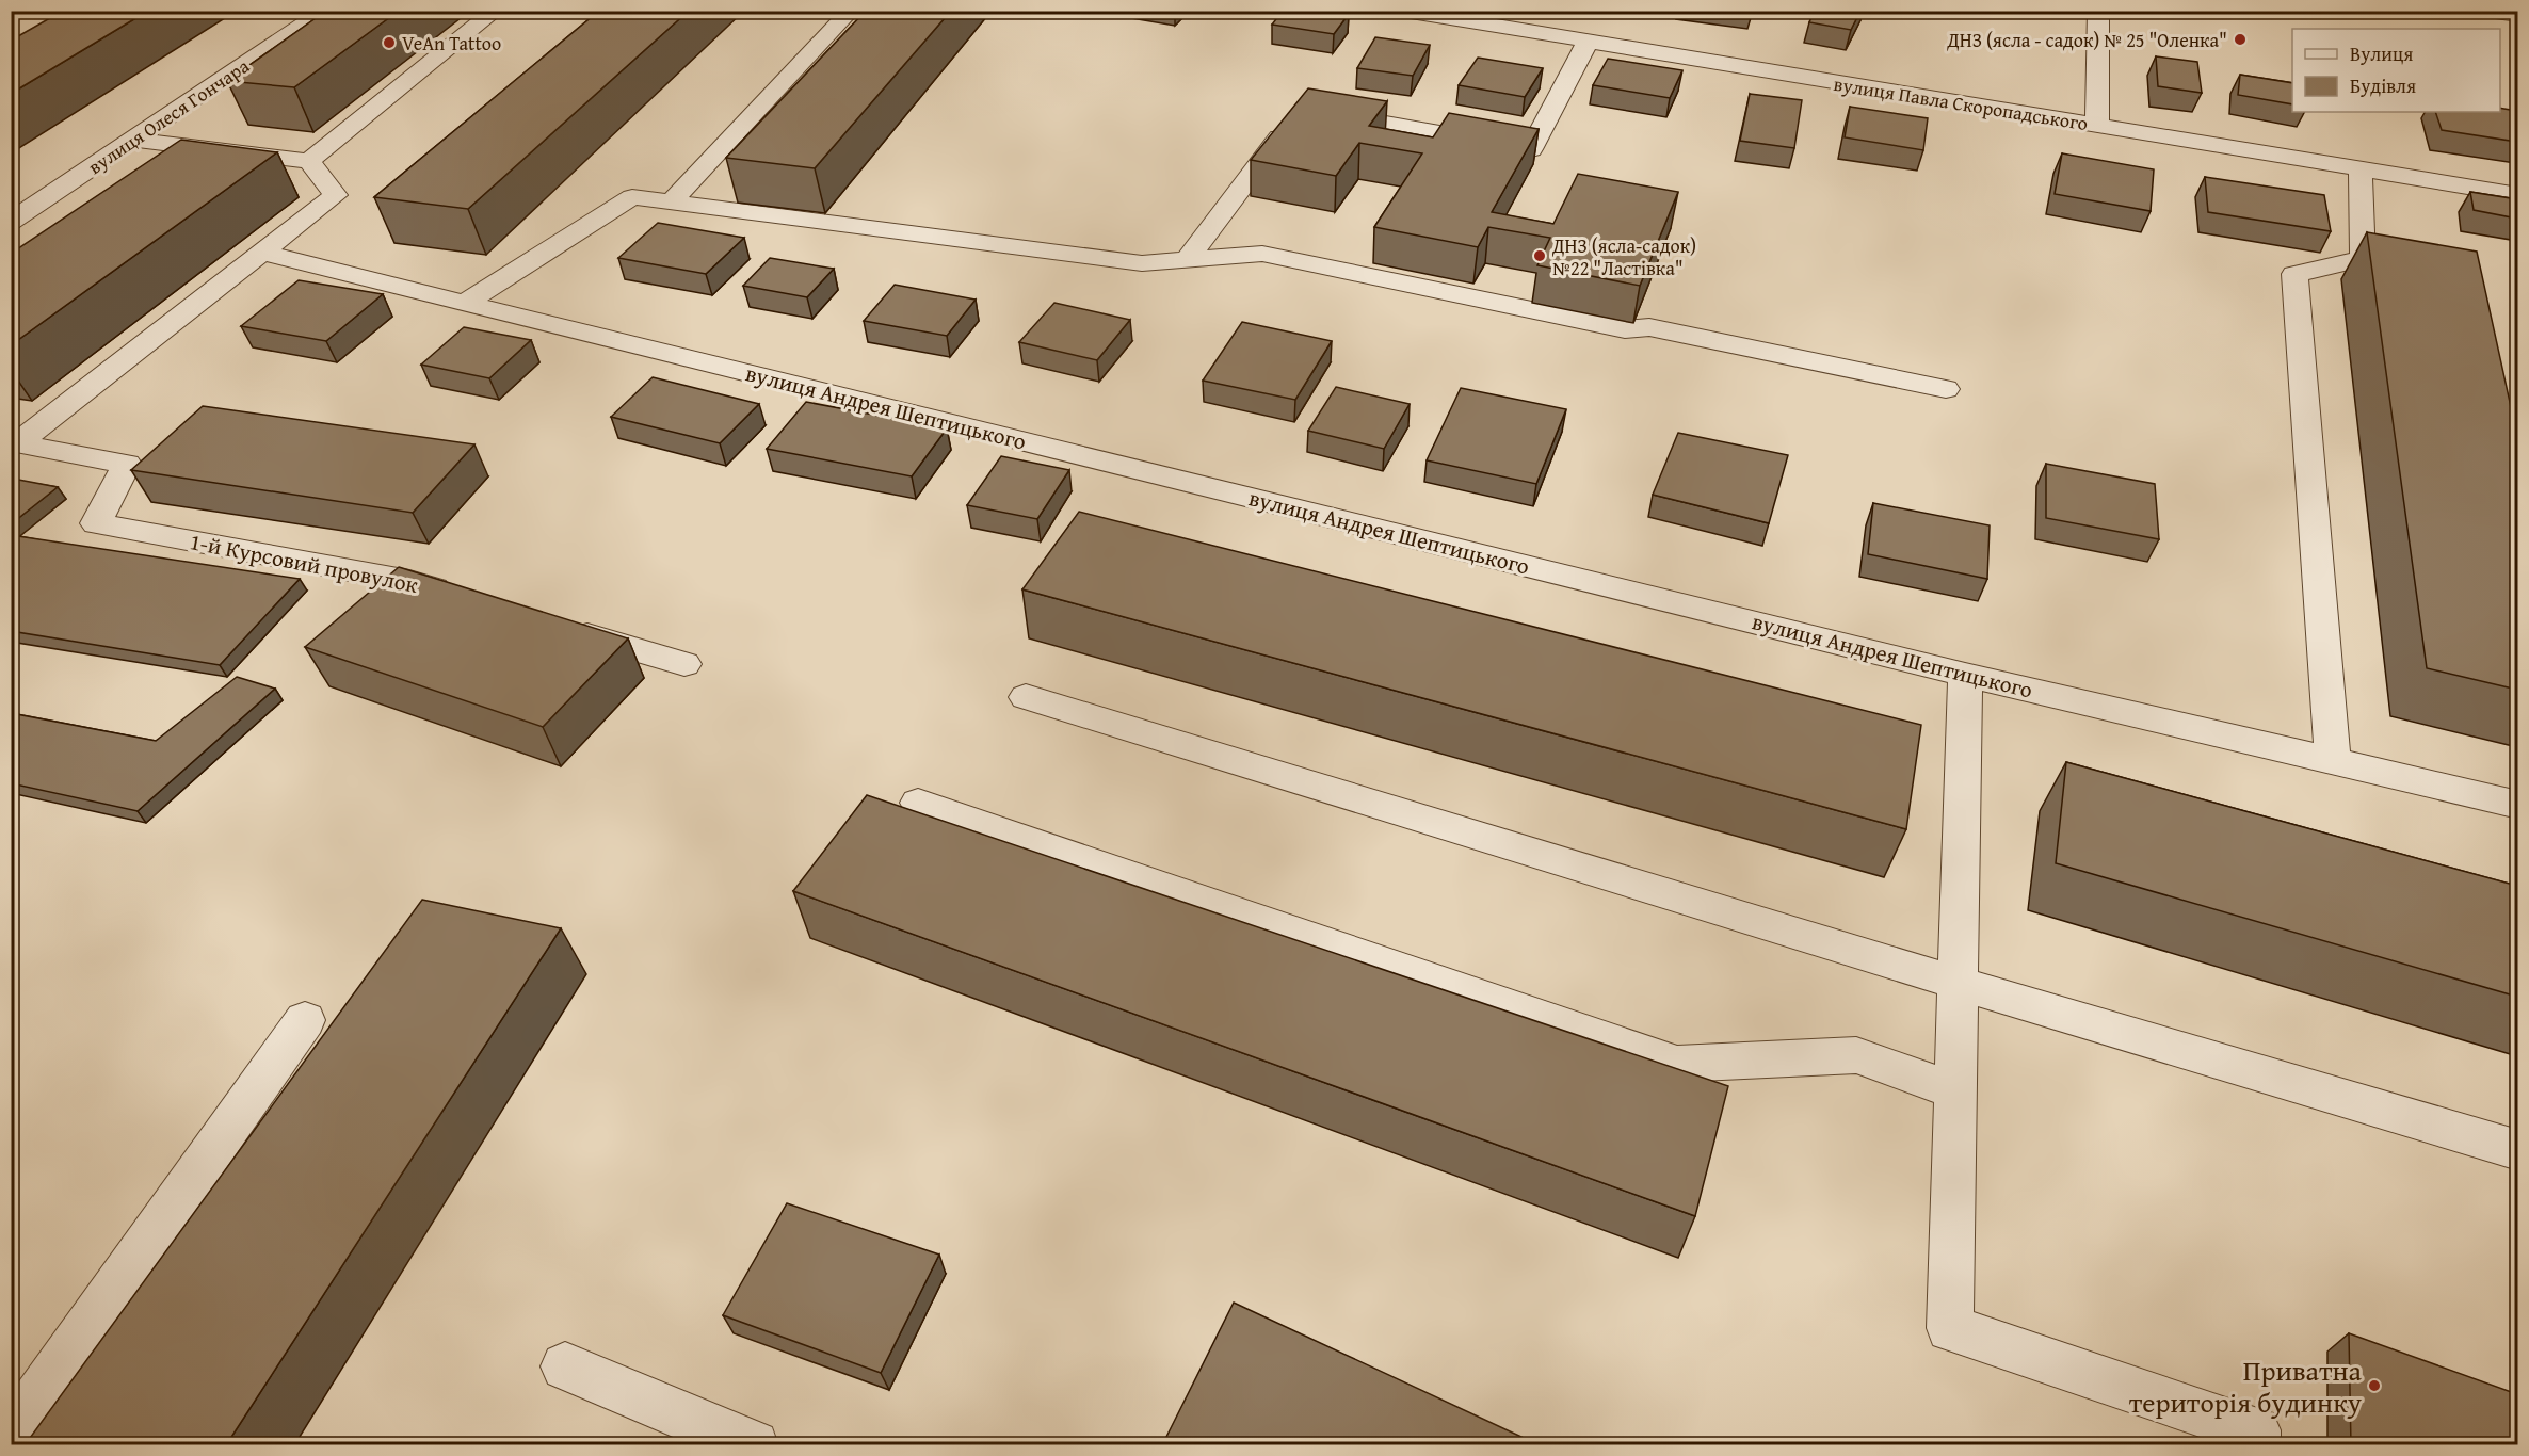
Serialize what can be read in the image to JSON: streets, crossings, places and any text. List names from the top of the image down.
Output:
{
  "streets": {
    "street": [
      "вулиця Павла Скоропадського",
      "вулиця Олеся Гончара",
      "вулиця Андрея Шептицького",
      "1-й Курсовий провулок"
    ]
  },
  "places": [
    "ДНЗ (ясла - садок) № 25 \"Оленка\"",
    "VeAn Tattoo",
    "ДНЗ (ясла-садок) №22 \"Ластівка\"",
    "Приватна територія будинку"
  ],
  "legend": ["Вулиця", "Будівля"]
}
